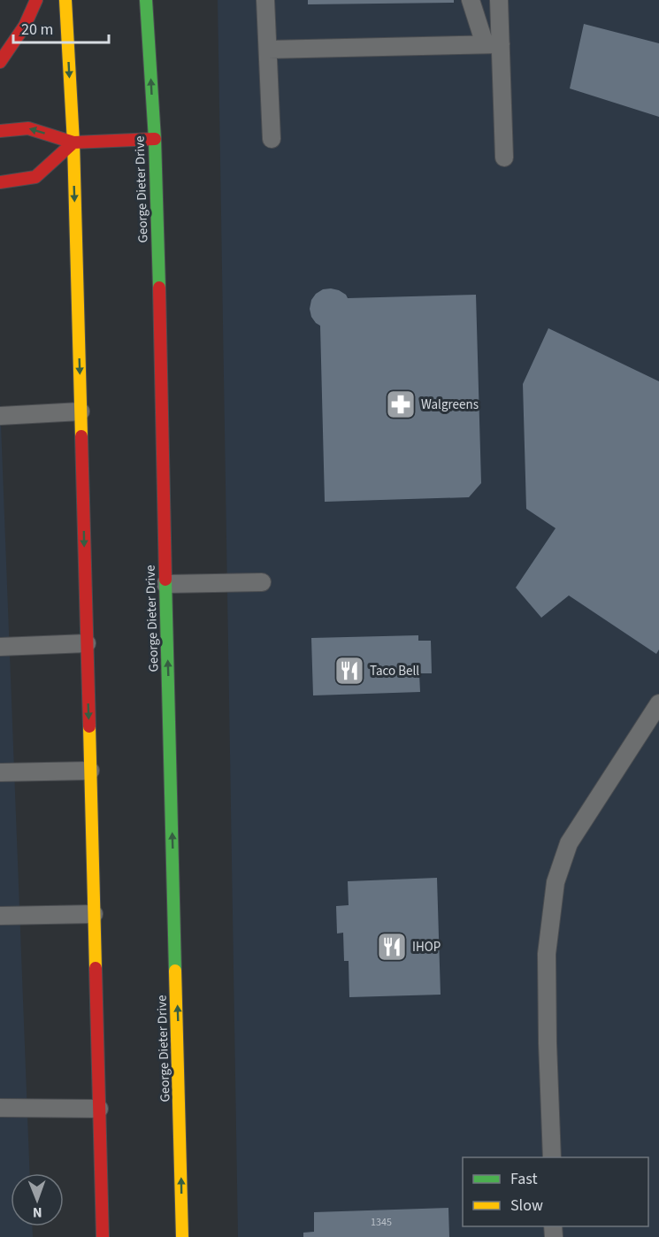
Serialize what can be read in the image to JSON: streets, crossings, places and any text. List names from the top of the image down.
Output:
{
  "streets": {
    "main road": ["George Dieter Drive"]
  },
  "places": {
    "pharmacy": ["Walgreens"],
    "restaurant": ["Taco Bell", "IHOP"]
  },
  "house_numbers": ["1345"],
  "legend": ["Fast", "Slow"],
  "scale_bar": "20 m",
  "north": "bottom"
}
